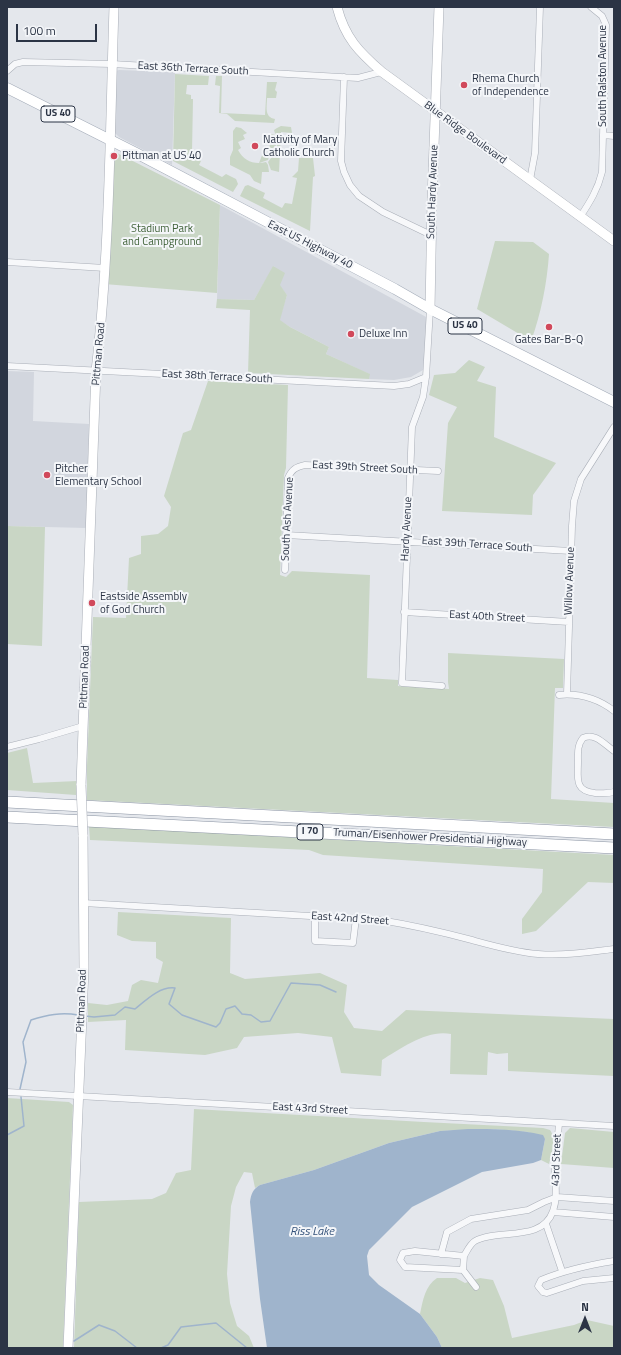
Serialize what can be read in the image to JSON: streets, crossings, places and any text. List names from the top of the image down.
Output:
{
  "streets": {
    "highway": ["I 70", "Truman/Eisenhower Presidential Highway"],
    "main road": ["US 40", "East US Highway 40"],
    "street": [
      "East 36th Terrace South",
      "South Ralston Avenue",
      "Blue Ridge Boulevard",
      "South Hardy Avenue",
      "Pittman Road",
      "East 38th Terrace South",
      "East 39th Street South",
      "South Ash Avenue",
      "Hardy Avenue",
      "East 39th Terrace South",
      "Willow Avenue",
      "East 40th Street",
      "East 42nd Street",
      "East 43rd Street",
      "43rd Street"
    ]
  },
  "crossings": [
    ["East 36th Terrace South", "Blue Ridge Boulevard"],
    ["East 36th Terrace South", "Pittman Road"],
    ["South Ralston Avenue", "Blue Ridge Boulevard"],
    ["Blue Ridge Boulevard", "South Hardy Avenue"],
    ["South Hardy Avenue", "East US Highway 40"],
    ["South Hardy Avenue", "East 38th Terrace South"],
    ["South Hardy Avenue", "Hardy Avenue"],
    ["East US Highway 40", "Pittman Road"],
    ["Pittman Road", "East 38th Terrace South"],
    ["Pittman Road", "East 42nd Street"],
    ["Pittman Road", "East 43rd Street"],
    ["East 38th Terrace South", "Hardy Avenue"],
    ["East 39th Street South", "South Ash Avenue"],
    ["East 39th Street South", "Hardy Avenue"],
    ["South Ash Avenue", "East 39th Terrace South"],
    ["Hardy Avenue", "East 39th Terrace South"],
    ["Hardy Avenue", "East 40th Street"],
    ["East 39th Terrace South", "Willow Avenue"],
    ["Willow Avenue", "East 40th Street"],
    ["East 43rd Street", "43rd Street"]
  ],
  "water": ["Riss Lake"],
  "parks": ["Stadium Park and Campground"],
  "places": [
    "Rhema Church of Independence",
    "Nativity of Mary Catholic Church",
    "Pittman at US 40",
    "Gates Bar-B-Q",
    "Deluxe Inn",
    "Pitcher Elementary School",
    "Eastside Assembly of God Church"
  ],
  "scale_bar": "100 m",
  "north": "top"
}
